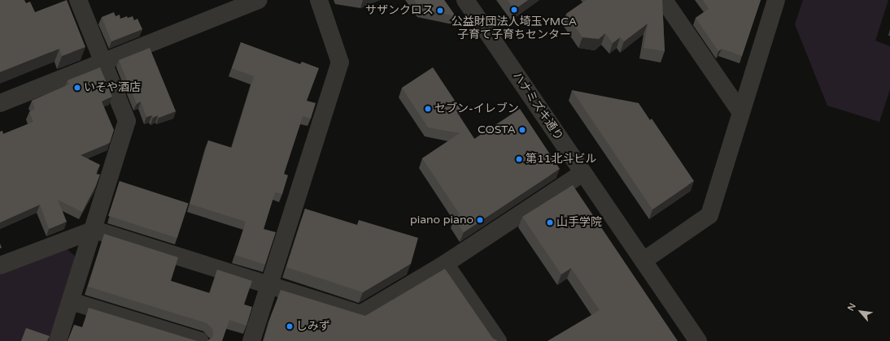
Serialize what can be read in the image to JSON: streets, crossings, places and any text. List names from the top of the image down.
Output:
{
  "streets": {
    "street": ["ハナミズキ通り"]
  },
  "places": [
    "公益財団法人埼玉YMCA 子育て子育ちセンター",
    "サザンクロス",
    "いそや酒店",
    "セブン-イレブン",
    "COSTA",
    "第11北斗ビル",
    "piano piano",
    "山手学院",
    "しみず"
  ],
  "north": "top left"
}
